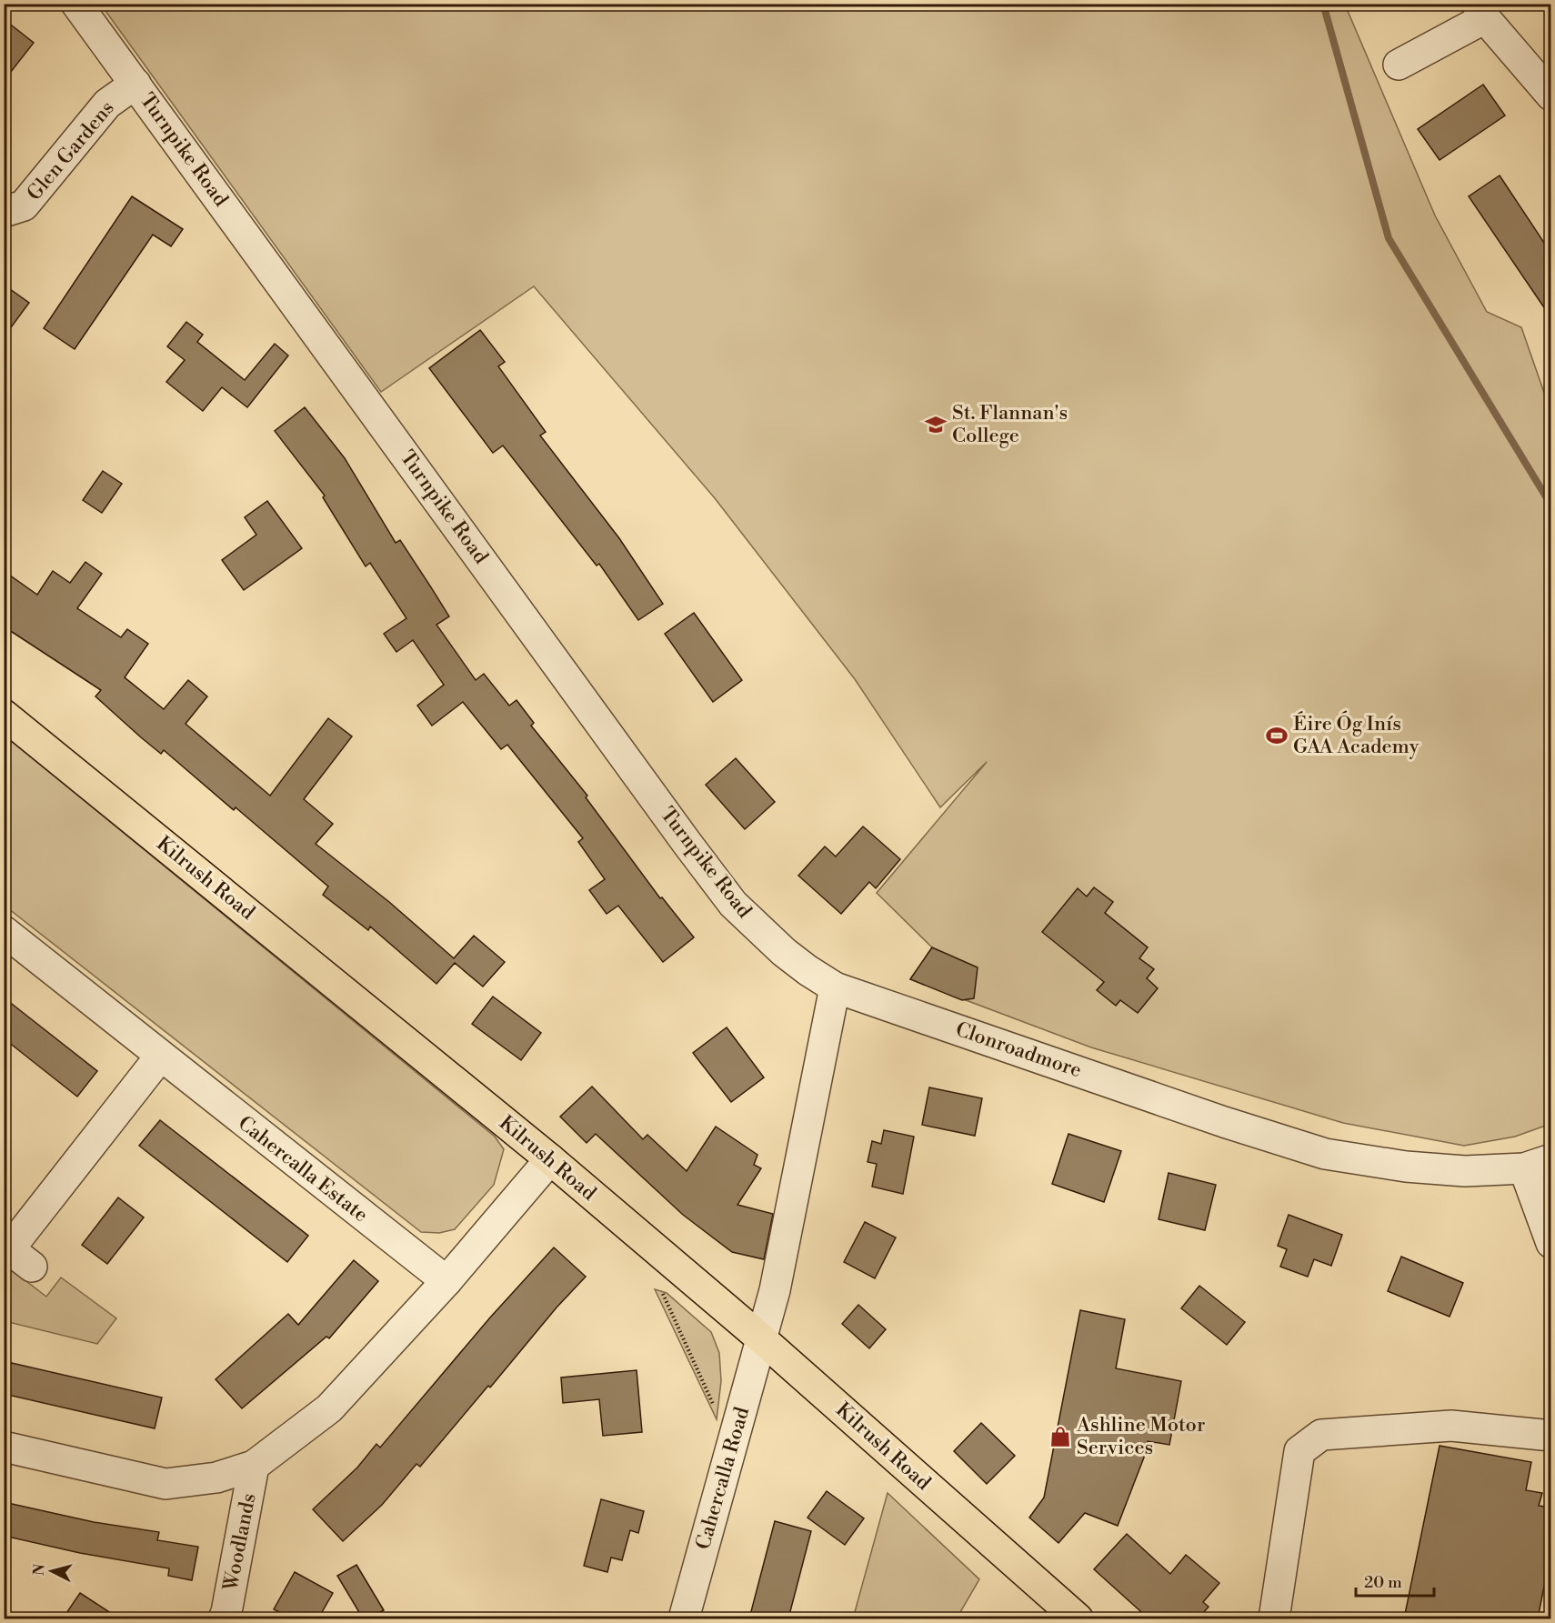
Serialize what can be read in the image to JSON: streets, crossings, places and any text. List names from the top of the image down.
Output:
{
  "streets": {
    "main road": ["Kilrush Road"],
    "street": [
      "Turnpike Road",
      "Glen Gardens",
      "Clonroadmore",
      "Cahercalla Estate",
      "Cahercalla Road",
      "Woodlands"
    ]
  },
  "crossings": [
    ["Turnpike Road", "Glen Gardens"],
    ["Turnpike Road", "Clonroadmore"],
    ["Kilrush Road", "Cahercalla Road"]
  ],
  "places": {
    "school or university": ["St. Flannan's College"],
    "sports": ["Éire Óg Inís GAA Academy"],
    "shop": ["Ashline Motor Services"]
  },
  "scale_bar": "20 m",
  "north": "left"
}
